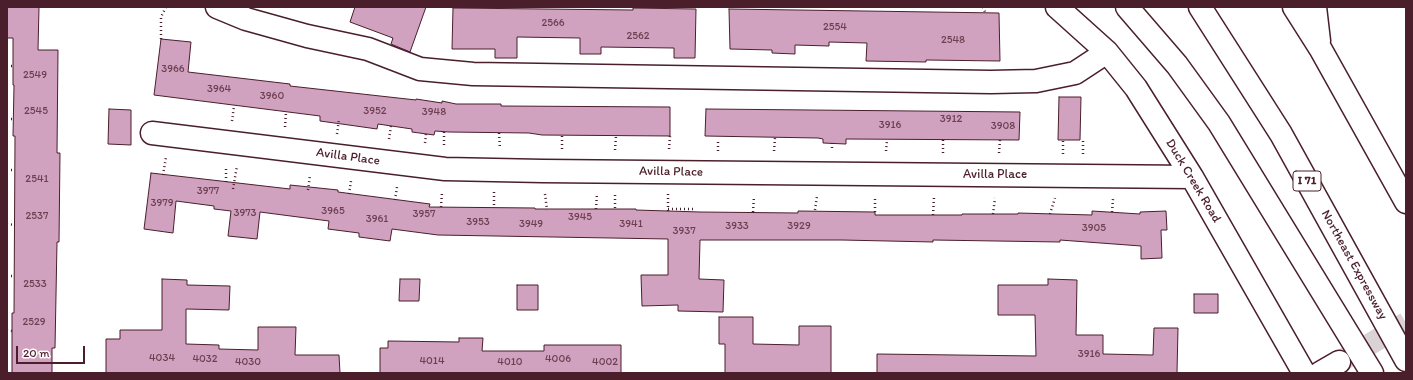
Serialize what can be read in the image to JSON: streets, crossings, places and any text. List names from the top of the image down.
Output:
{
  "streets": {
    "main road": [
      "Avilla Place",
      "Duck Creek Road",
      "I 71",
      "Northeast Expressway"
    ]
  },
  "crossings": [
    ["Avilla Place", "Duck Creek Road"]
  ],
  "house_numbers": [
    "2566",
    "2554",
    "2562",
    "2548",
    "3966",
    "2549",
    "3964",
    "3960",
    "2545",
    "3952",
    "3948",
    "3912",
    "3916",
    "3908",
    "2541",
    "3977",
    "3979",
    "3965",
    "3973",
    "3957",
    "2537",
    "3945",
    "3961",
    "3953",
    "3949",
    "3941",
    "3933",
    "3929",
    "3905",
    "3937",
    "2533",
    "2529",
    "3916",
    "4034",
    "4032",
    "4006",
    "4014",
    "4030",
    "4010",
    "4002"
  ],
  "scale_bar": "20 m"
}
